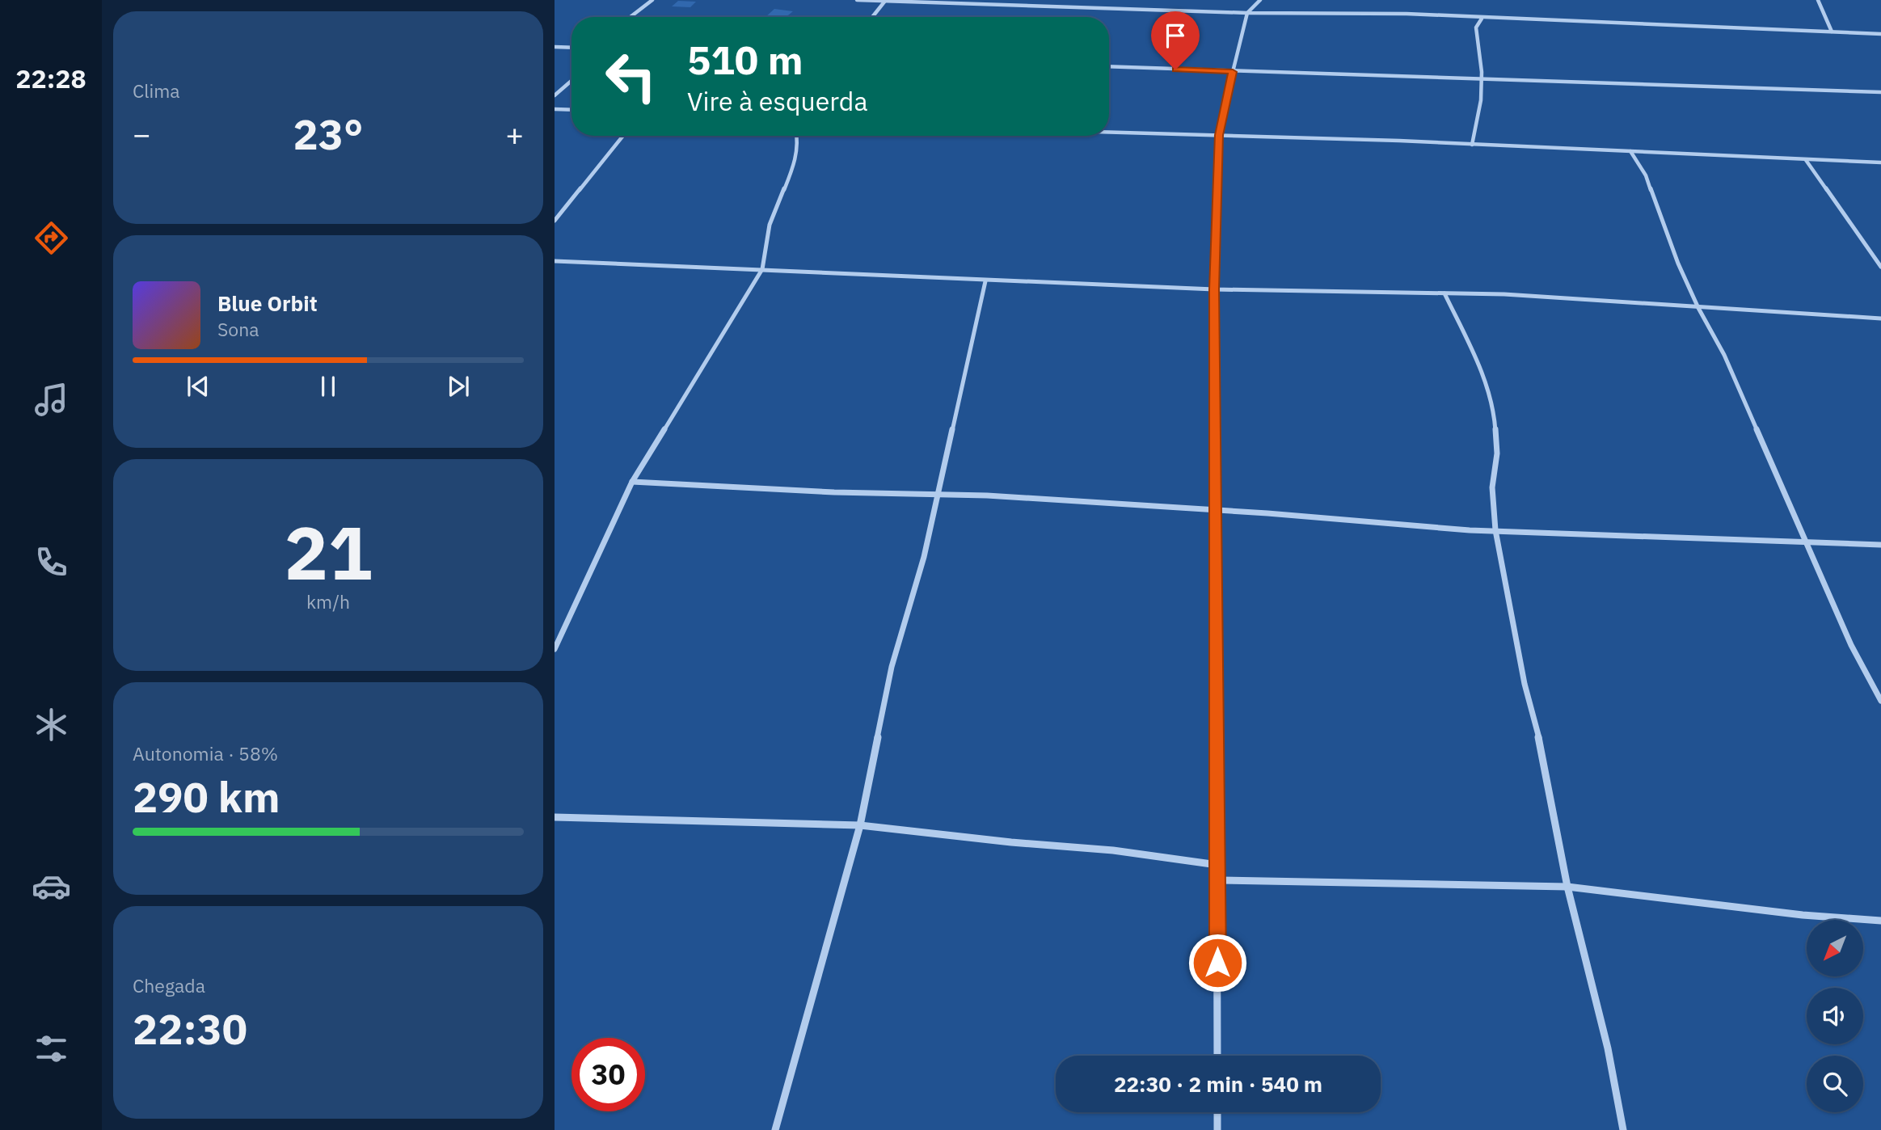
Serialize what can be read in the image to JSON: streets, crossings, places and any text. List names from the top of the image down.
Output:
{
  "north": "bottom left",
  "page": {
    "tabs": "22:28",
    "tile": [
      "Clima",
      ["21", "km/h"],
      ["Autonomia · 58%", "290 km"],
      ["Chegada", "22:30"]
    ],
    "turn": ["510 m", "Vire à esquerda"],
    "heat": ["−", "23°", "+"],
    "song": ["Blue Orbit", "Sona"],
    "limit": "30",
    "trip": "22:30 · 2 min · 540 m"
  }
}
